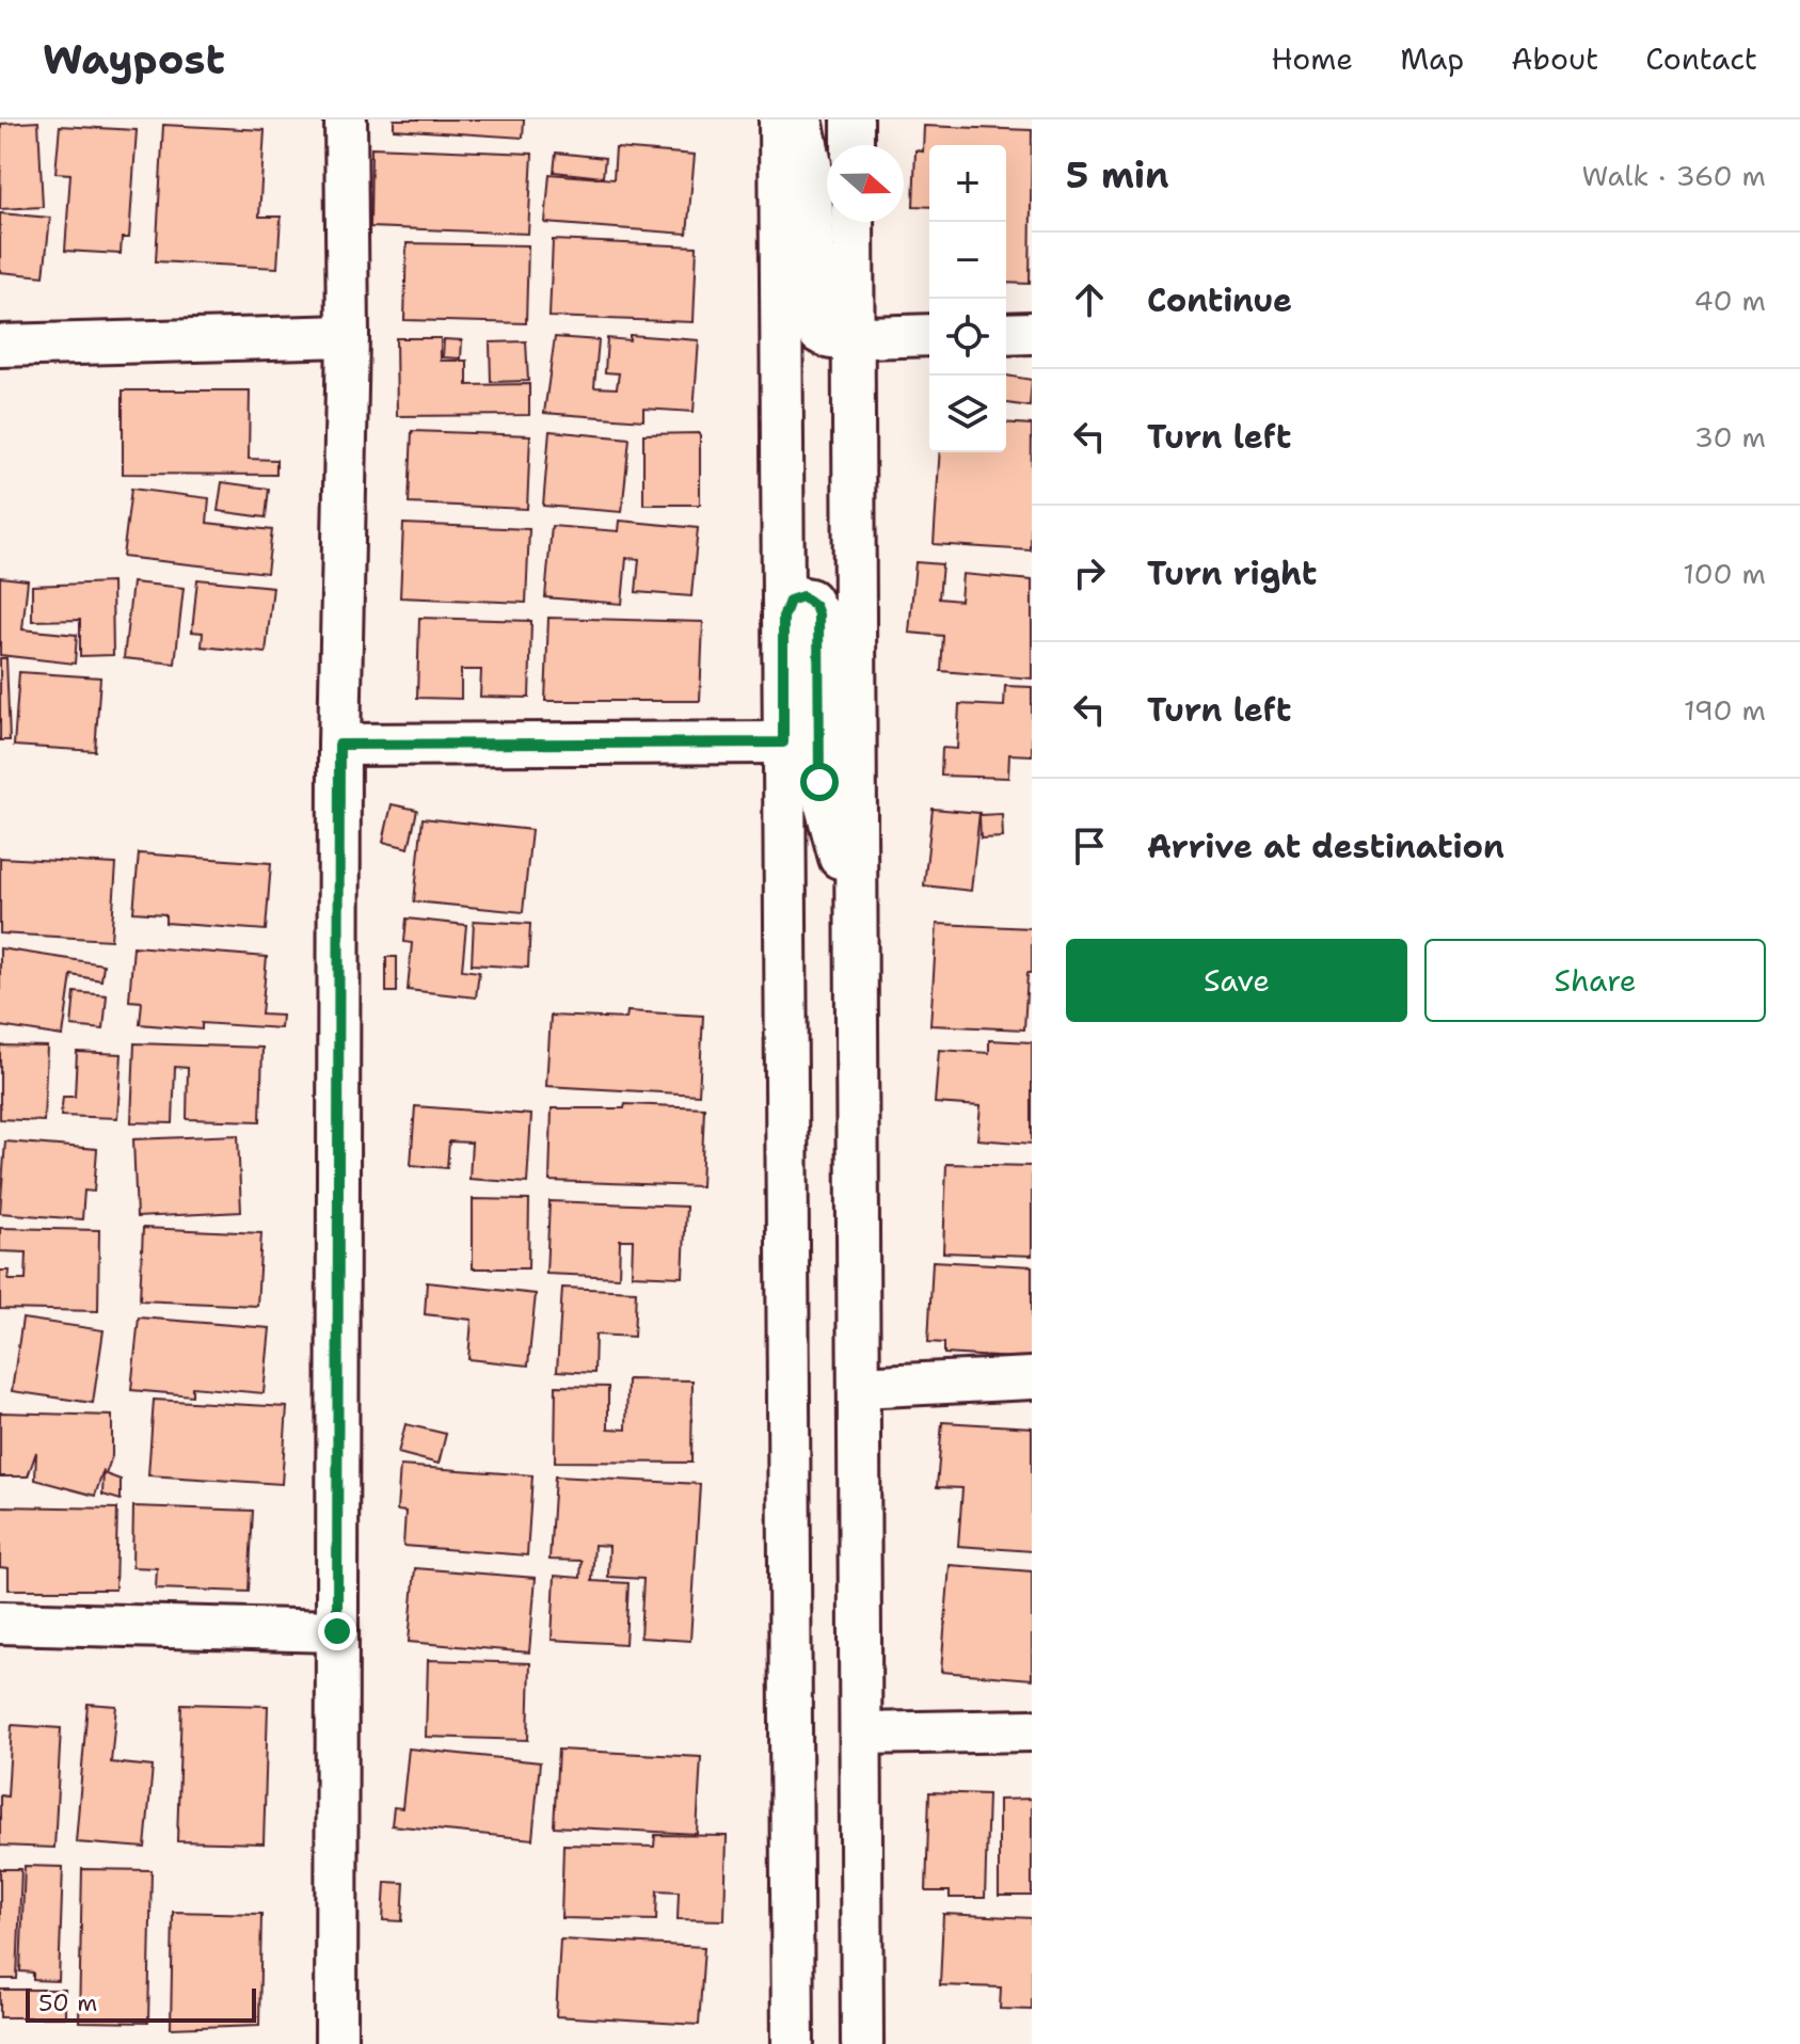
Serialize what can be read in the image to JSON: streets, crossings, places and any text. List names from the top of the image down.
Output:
{
  "scale_bar": "50 m",
  "north": "right",
  "page": {
    "header": "Waypost",
    "nav": [
      "Home",
      "Map",
      "About",
      "Contact"
    ],
    "heading": ["5 min", "Walk · 360 m"],
    "map_buttons": ["+", "−"],
    "list": [
      ["Continue", "40 m"],
      ["Turn left", "30 m"],
      ["Turn right", "100 m"],
      ["Turn left", "190 m"],
      "Arrive at destination"
    ],
    "buttons": ["Save", "Share"],
    "scale": "50 m"
  }
}
